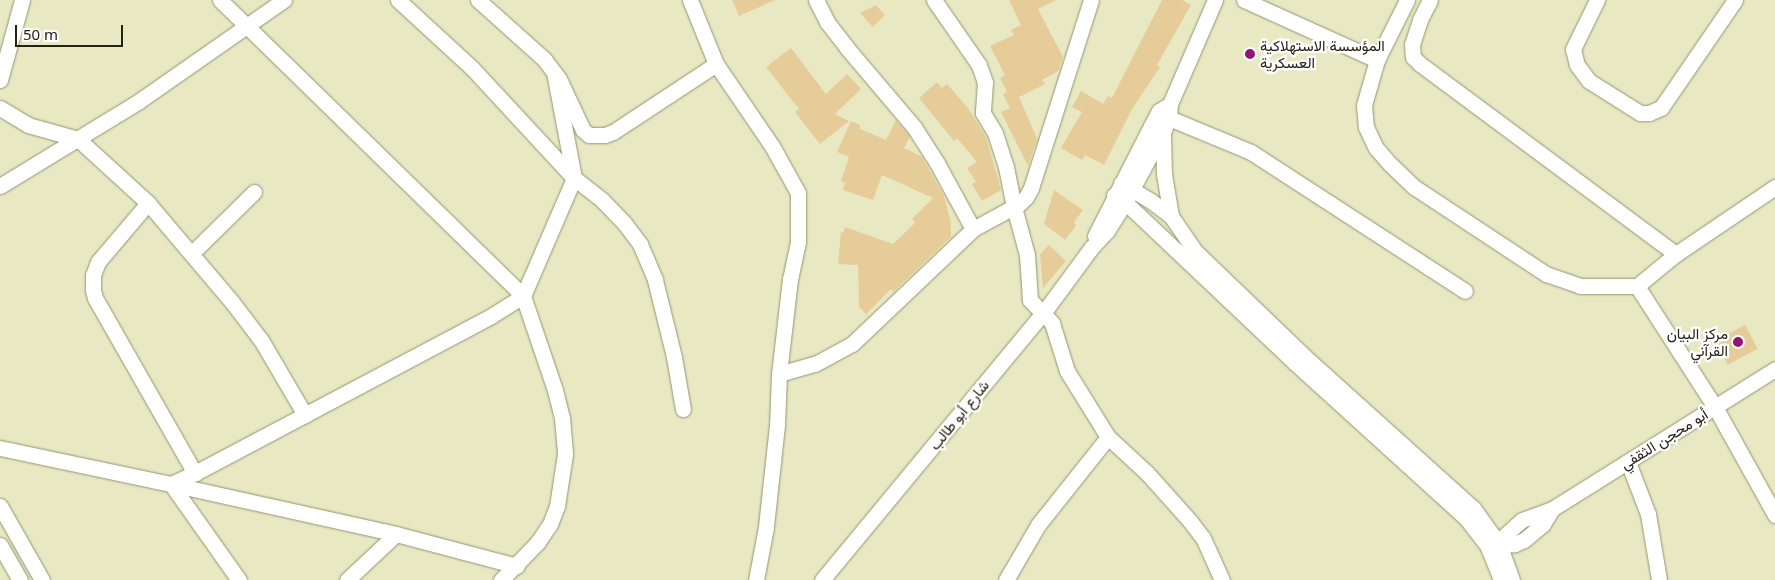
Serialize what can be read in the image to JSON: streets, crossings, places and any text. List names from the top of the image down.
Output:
{
  "streets": {
    "street": ["شارع أبو طالب", "أبو محجن الثقفي"]
  },
  "places": ["المؤسسة الاستهلاكية العسكرية", "مركز البيان القرآني"],
  "scale_bar": "50 m"
}
